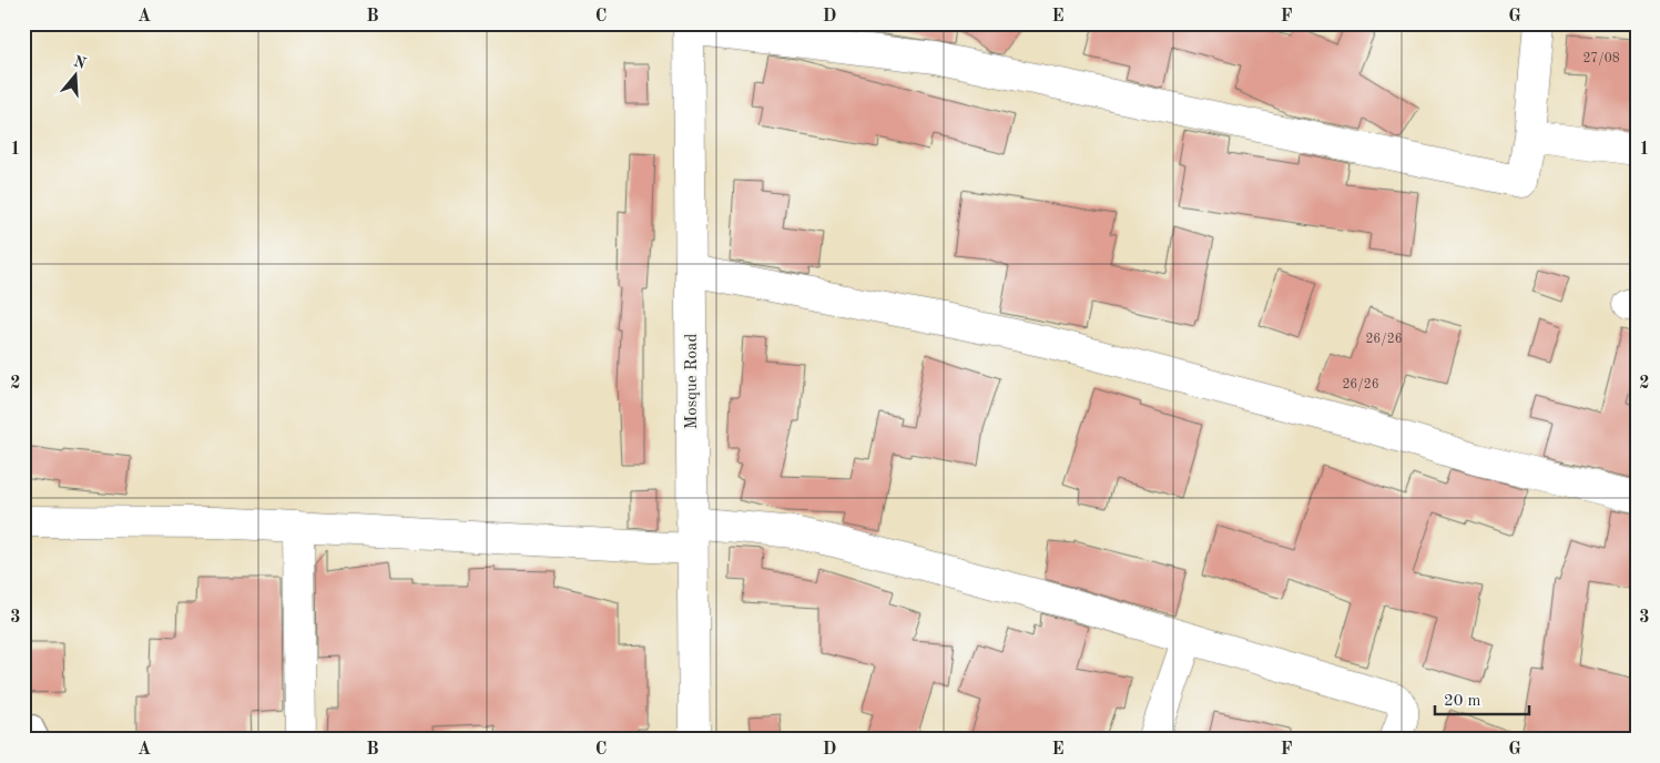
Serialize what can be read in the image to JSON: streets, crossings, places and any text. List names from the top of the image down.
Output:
{
  "streets": {
    "street": ["Mosque Road"]
  },
  "house_numbers": ["27/08", "26/26", "26/26"],
  "scale_bar": "20 m",
  "north": "top",
  "grid": {
    "columns": [
      "A",
      "B",
      "C",
      "D",
      "E",
      "F",
      "G"
    ],
    "rows": ["1", "2", "3"]
  }
}
